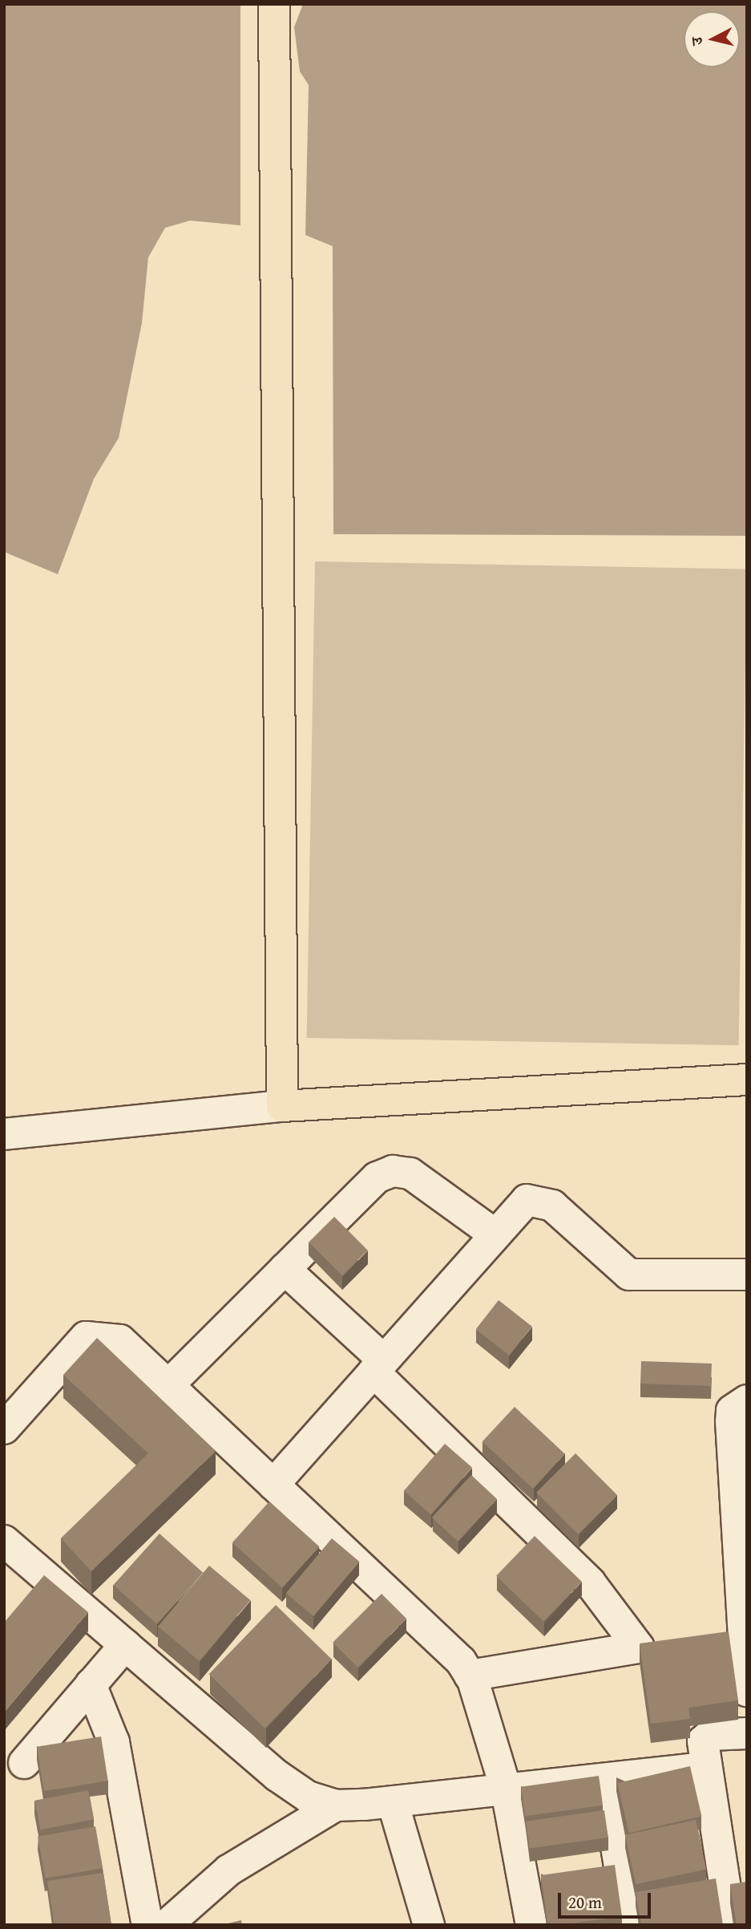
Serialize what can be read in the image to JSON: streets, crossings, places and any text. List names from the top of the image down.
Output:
{
  "scale_bar": "20 m",
  "north": "left"
}
